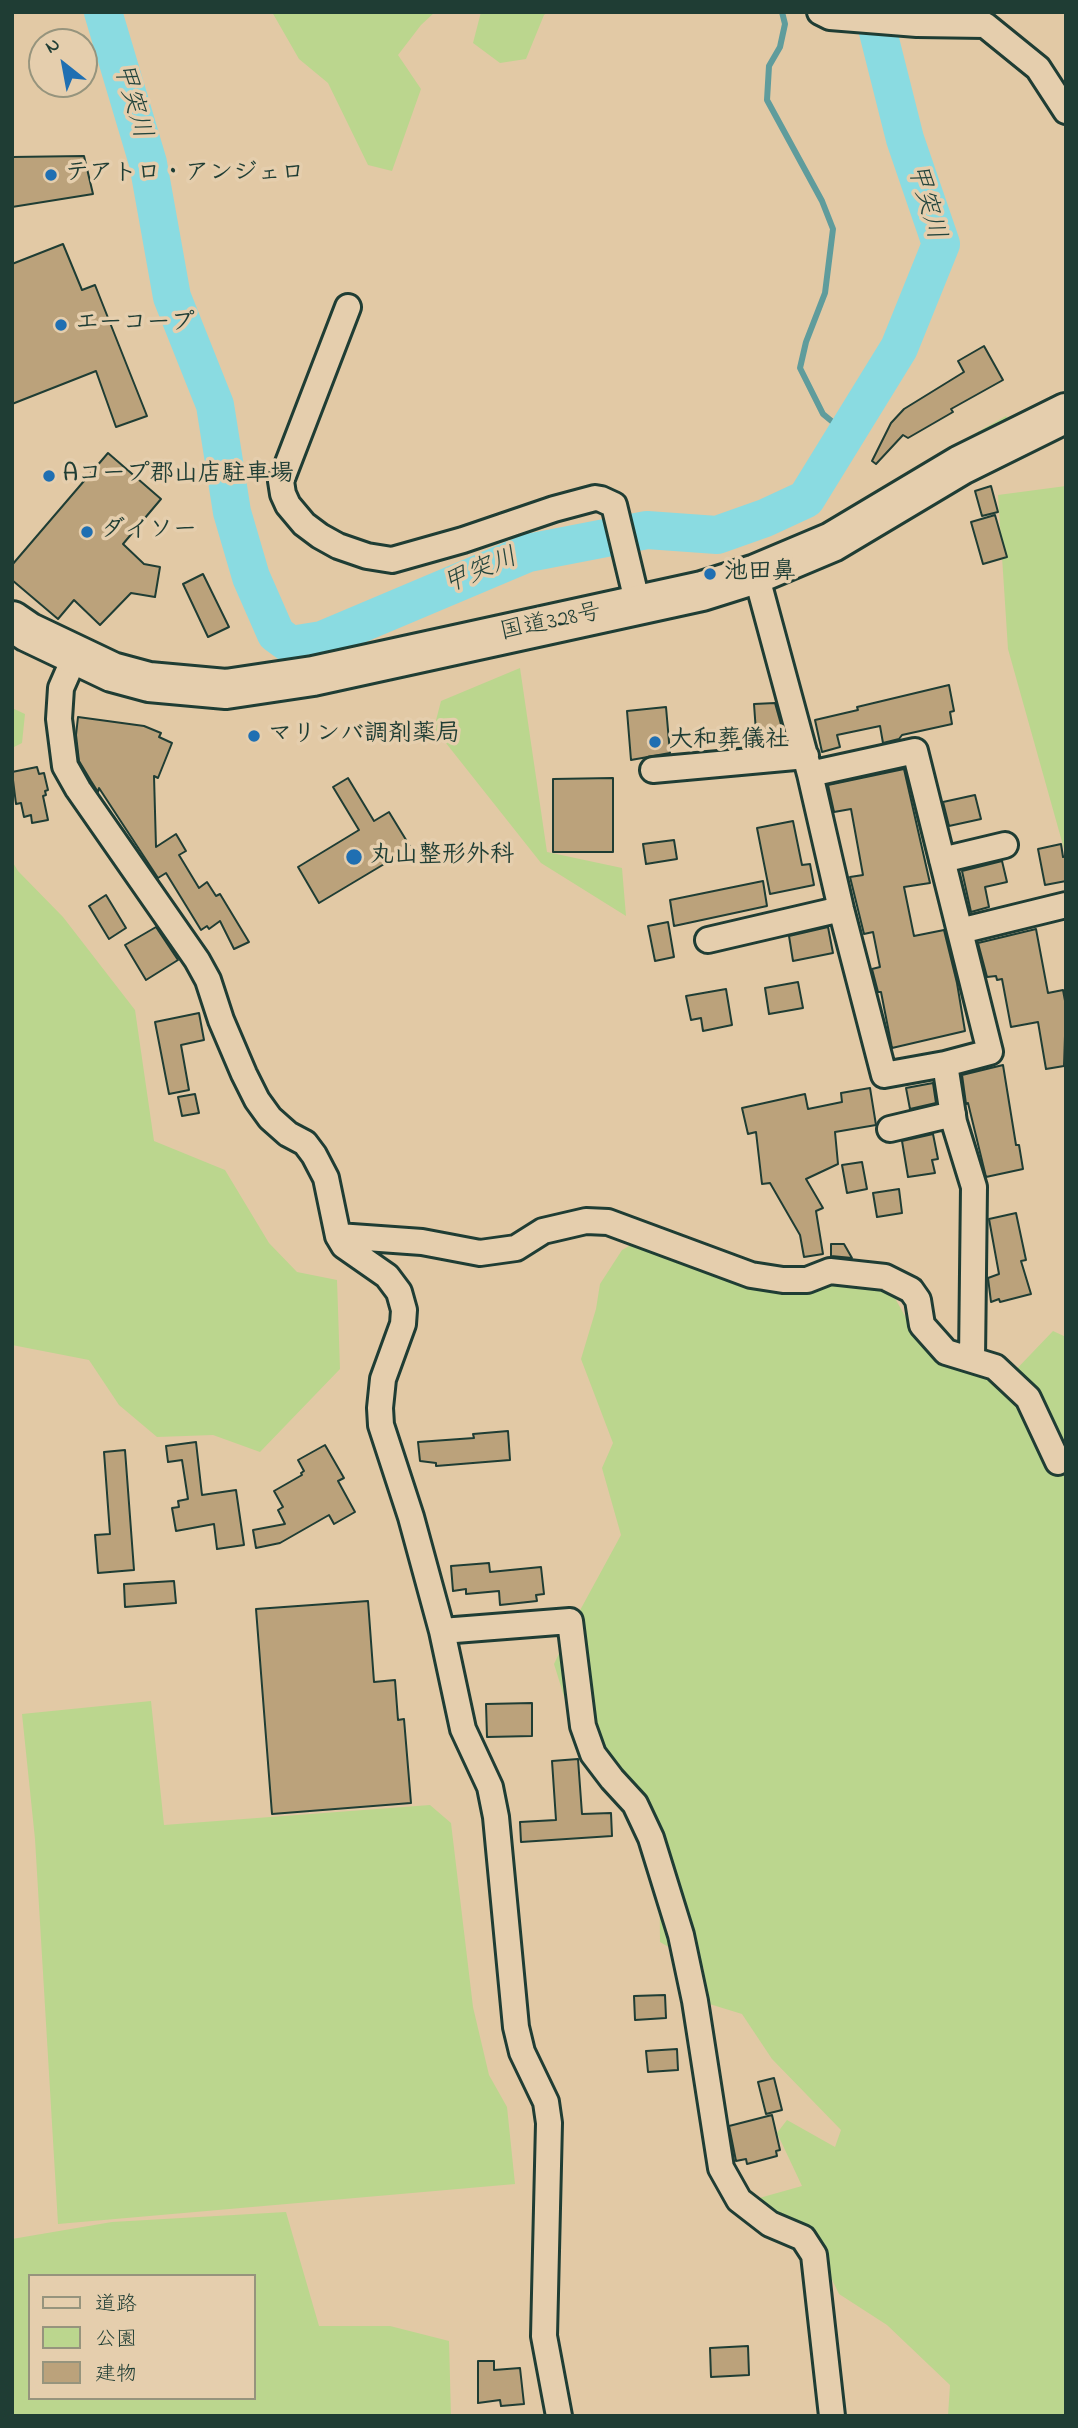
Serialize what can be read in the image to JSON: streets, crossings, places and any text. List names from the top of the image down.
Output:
{
  "streets": {
    "highway": ["国道328号"]
  },
  "water": ["甲突川"],
  "places": [
    "テアトロ・アンジェロ",
    "エーコープ",
    "Aコープ郡山店駐車場",
    "ダイソー",
    "池田鼻",
    "マリンバ調剤薬局",
    "大和葬儀社",
    "丸山整形外科"
  ],
  "legend": ["道路", "公園", "建物"],
  "north": "top left"
}
